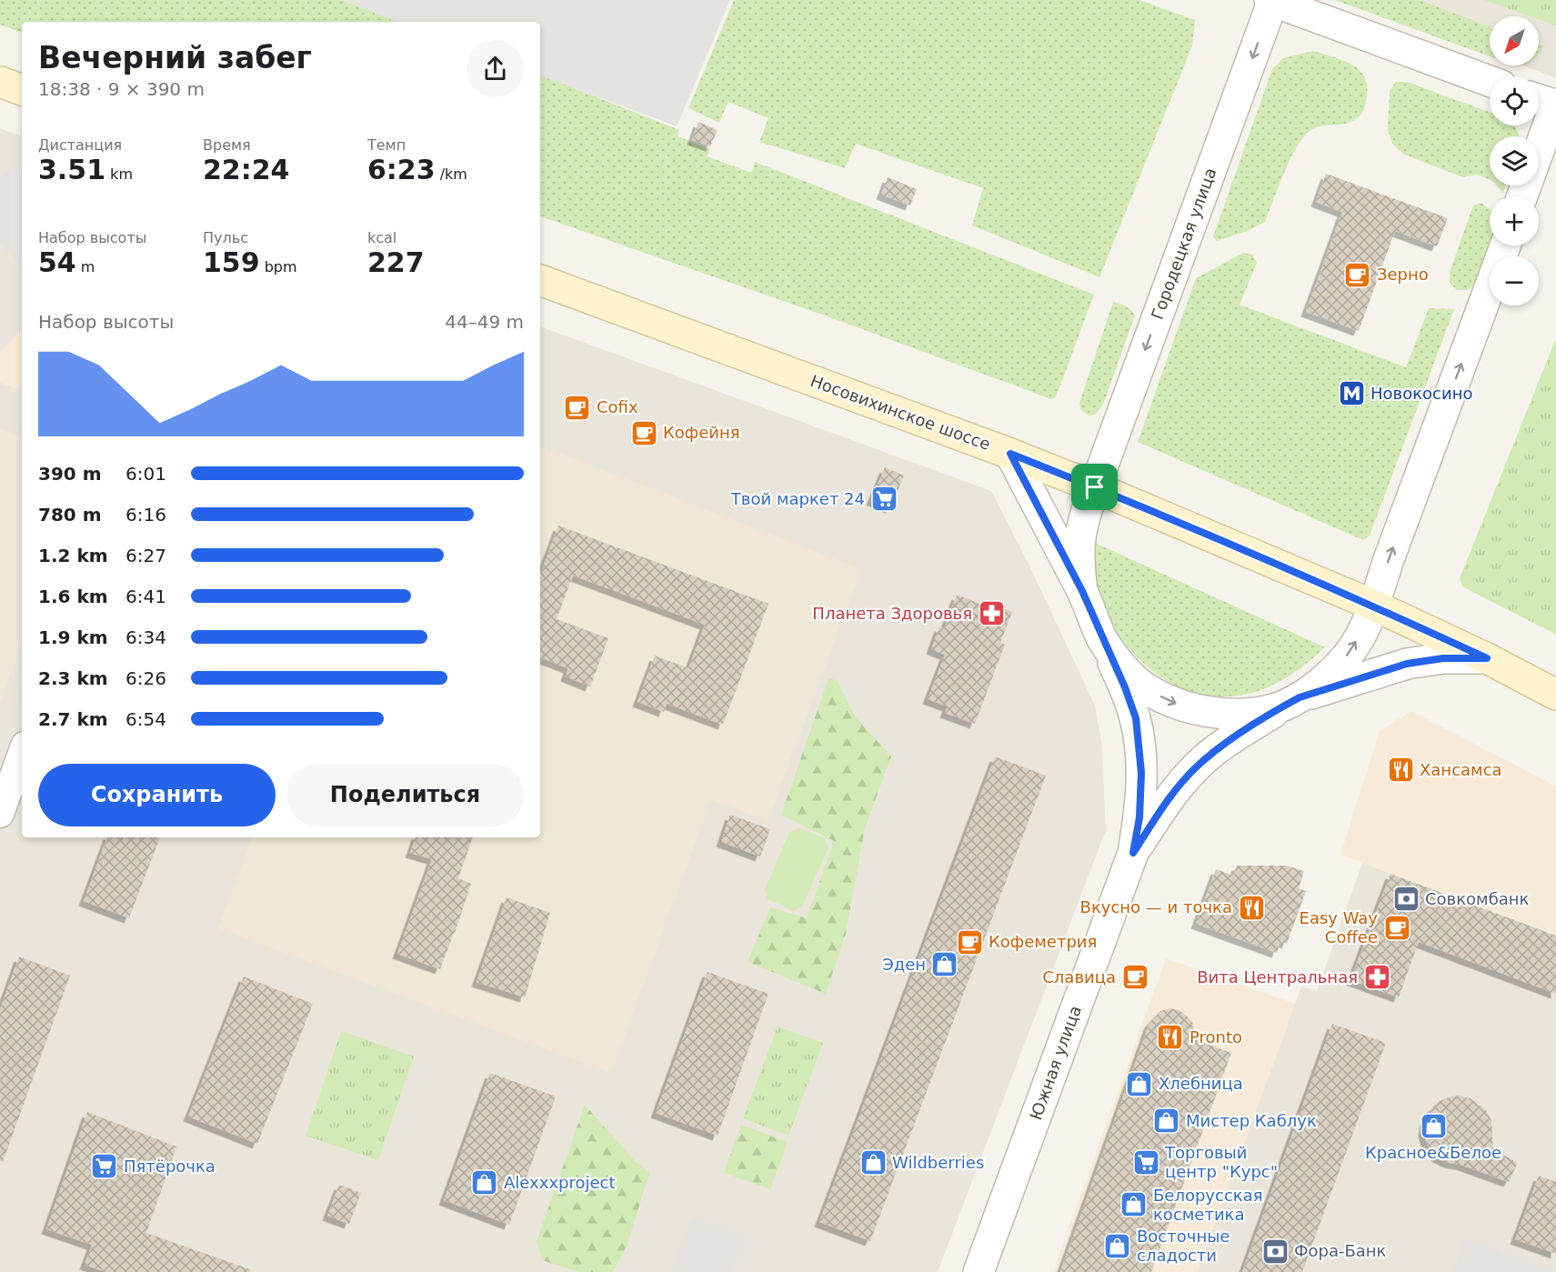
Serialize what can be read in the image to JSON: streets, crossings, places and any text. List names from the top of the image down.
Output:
{
  "streets": {
    "main road": ["Носовихинское шоссе"],
    "street": ["Городецкая улица", "Южная улица"]
  },
  "crossings": [
    ["Городецкая улица", "Носовихинское шоссе"]
  ],
  "one_way": ["Городецкая улица"],
  "places": {
    "cafe": [
      "Зерно",
      "Cofix",
      "Кофейня",
      "Easy Way Coffee",
      "Кофеметрия",
      "Славица"
    ],
    "metro station": ["Новокосино"],
    "supermarket": ["Твой маркет 24", "Торговый центр \"Курс\"", "Пятёрочка"],
    "pharmacy": ["Планета Здоровья", "Вита Центральная"],
    "restaurant": ["Хансамса", "Вкусно — и точка", "Pronto"],
    "bank": ["Совкомбанк", "Фора-Банк"],
    "shop": [
      "Эден",
      "Хлебница",
      "Мистер Каблук",
      "Красное&Белое",
      "Wildberries",
      "Alexxxproject",
      "Белорусская косметика",
      "Восточные сладости"
    ]
  },
  "north": "bottom left",
  "page": {
    "map_buttons": ["+", "−"],
    "heading": ["Вечерний забег", "18:38 · 9 × 390 m"],
    "stats": [
      ["Дистанция", "3.51 km"],
      ["Время", "22:24"],
      ["Темп", "6:23 /km"],
      ["Набор высоты", "54 m"],
      ["Пульс", "159 bpm"],
      ["kcal", "227"]
    ],
    "chart": ["Набор высоты", "44–49 m"],
    "list": [
      {
        "name": "390 m",
        "note": "6:01"
      },
      {
        "name": "780 m",
        "note": "6:16"
      },
      {
        "name": "1.2 km",
        "note": "6:27"
      },
      {
        "name": "1.6 km",
        "note": "6:41"
      },
      {
        "name": "1.9 km",
        "note": "6:34"
      },
      {
        "name": "2.3 km",
        "note": "6:26"
      },
      {
        "name": "2.7 km",
        "note": "6:54"
      }
    ],
    "buttons": ["Сохранить", "Поделиться"]
  }
}
